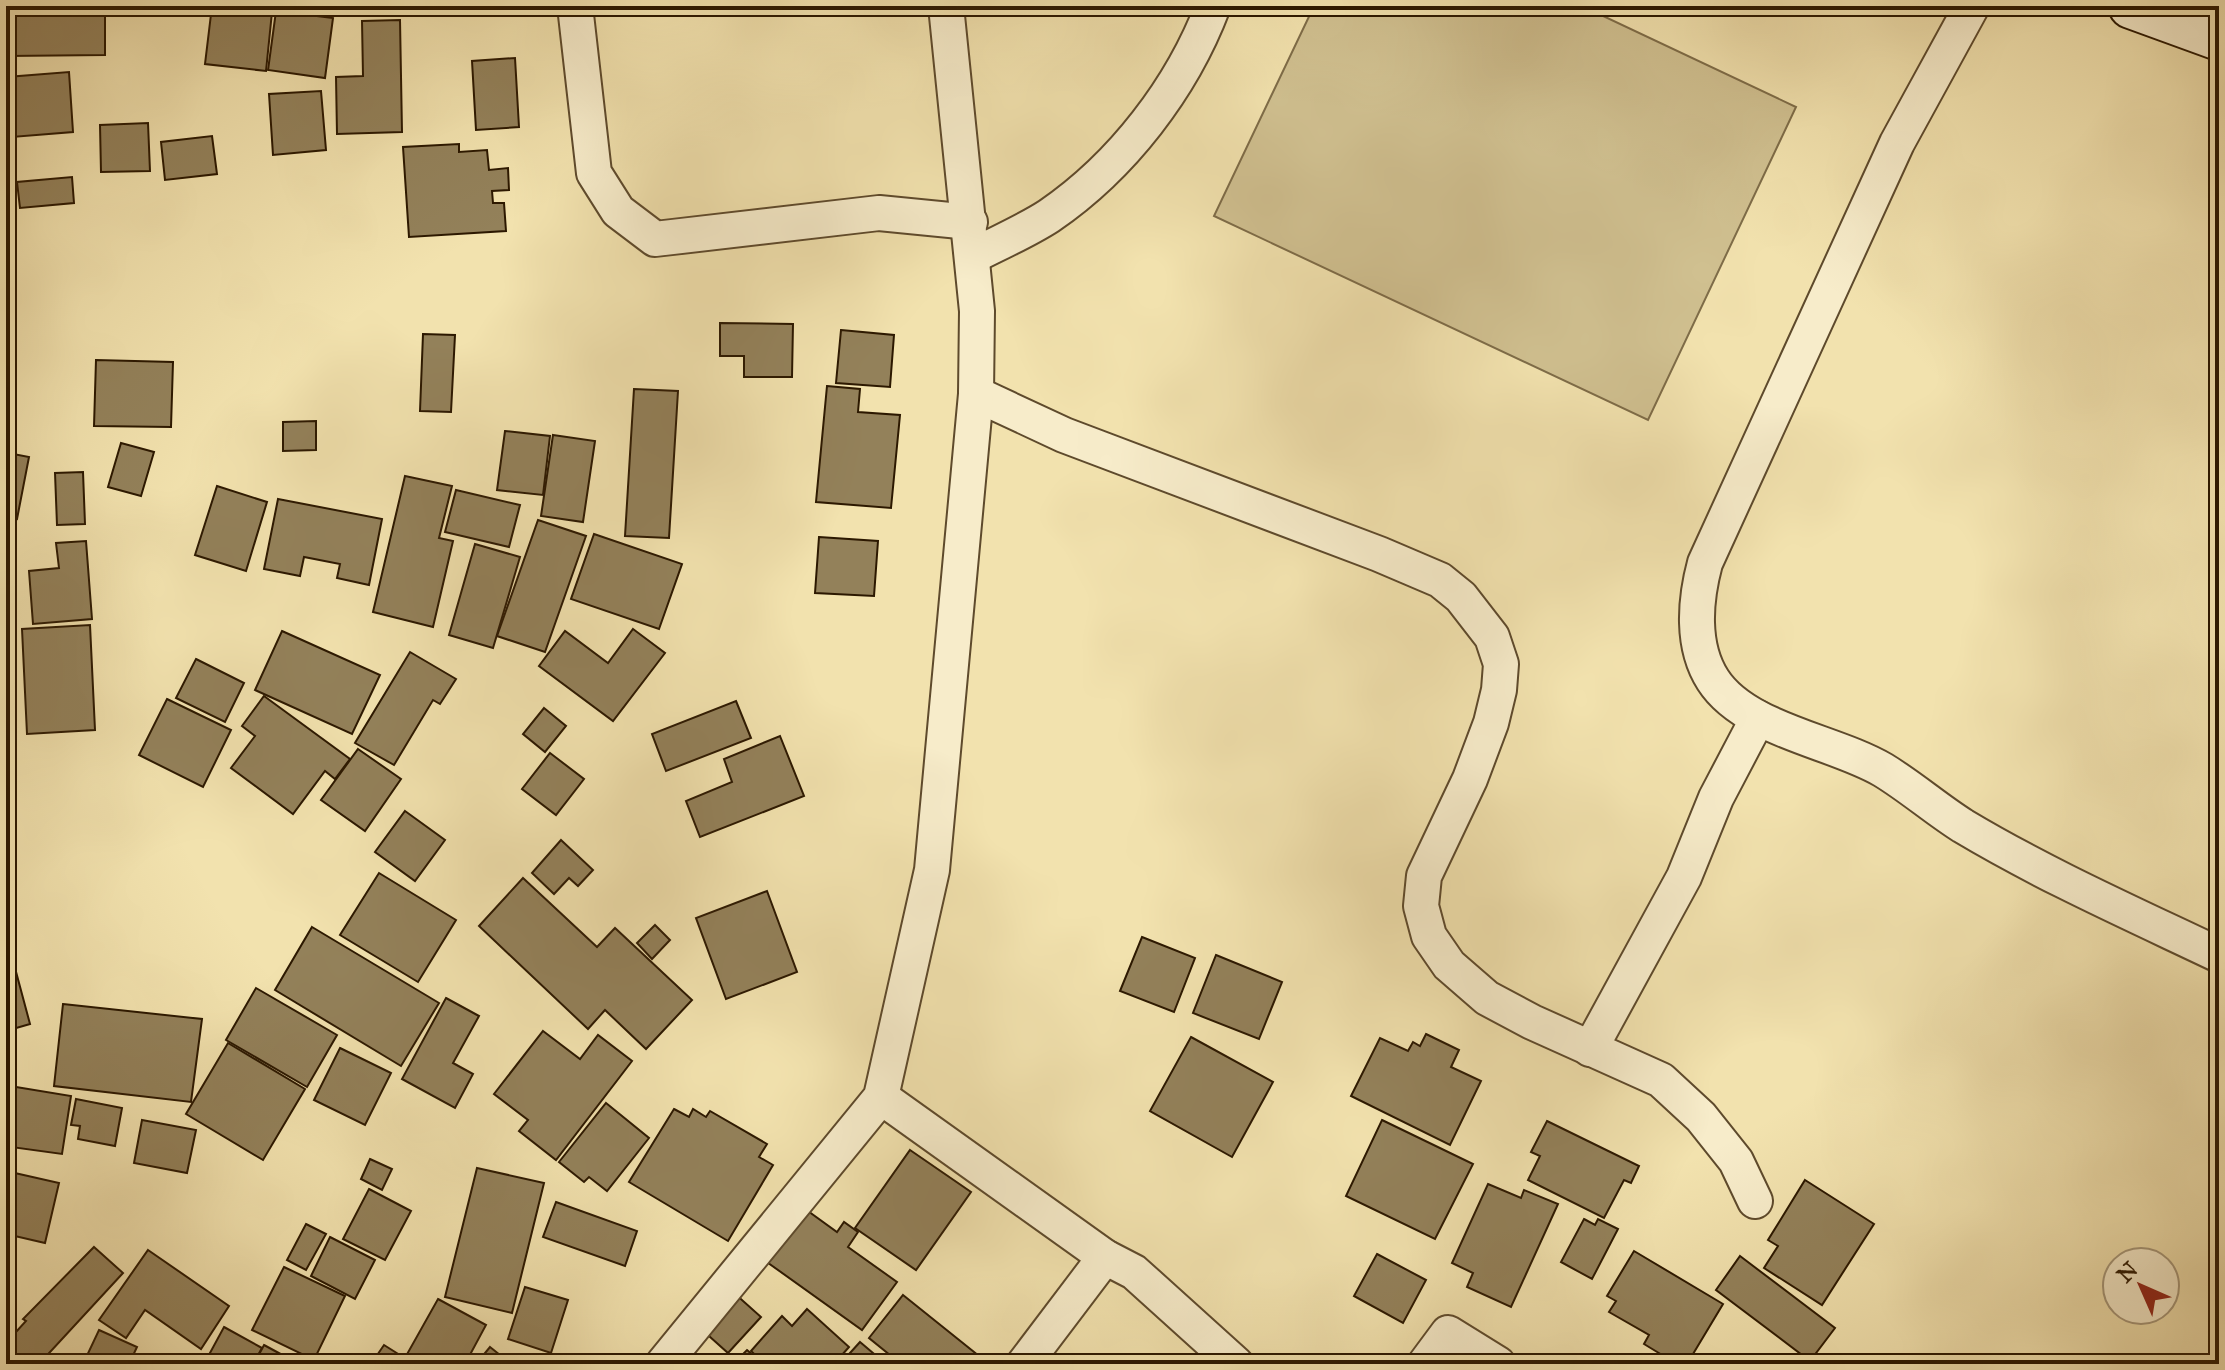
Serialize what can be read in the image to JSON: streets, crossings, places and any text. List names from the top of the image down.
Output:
{
  "north": "top left"
}
